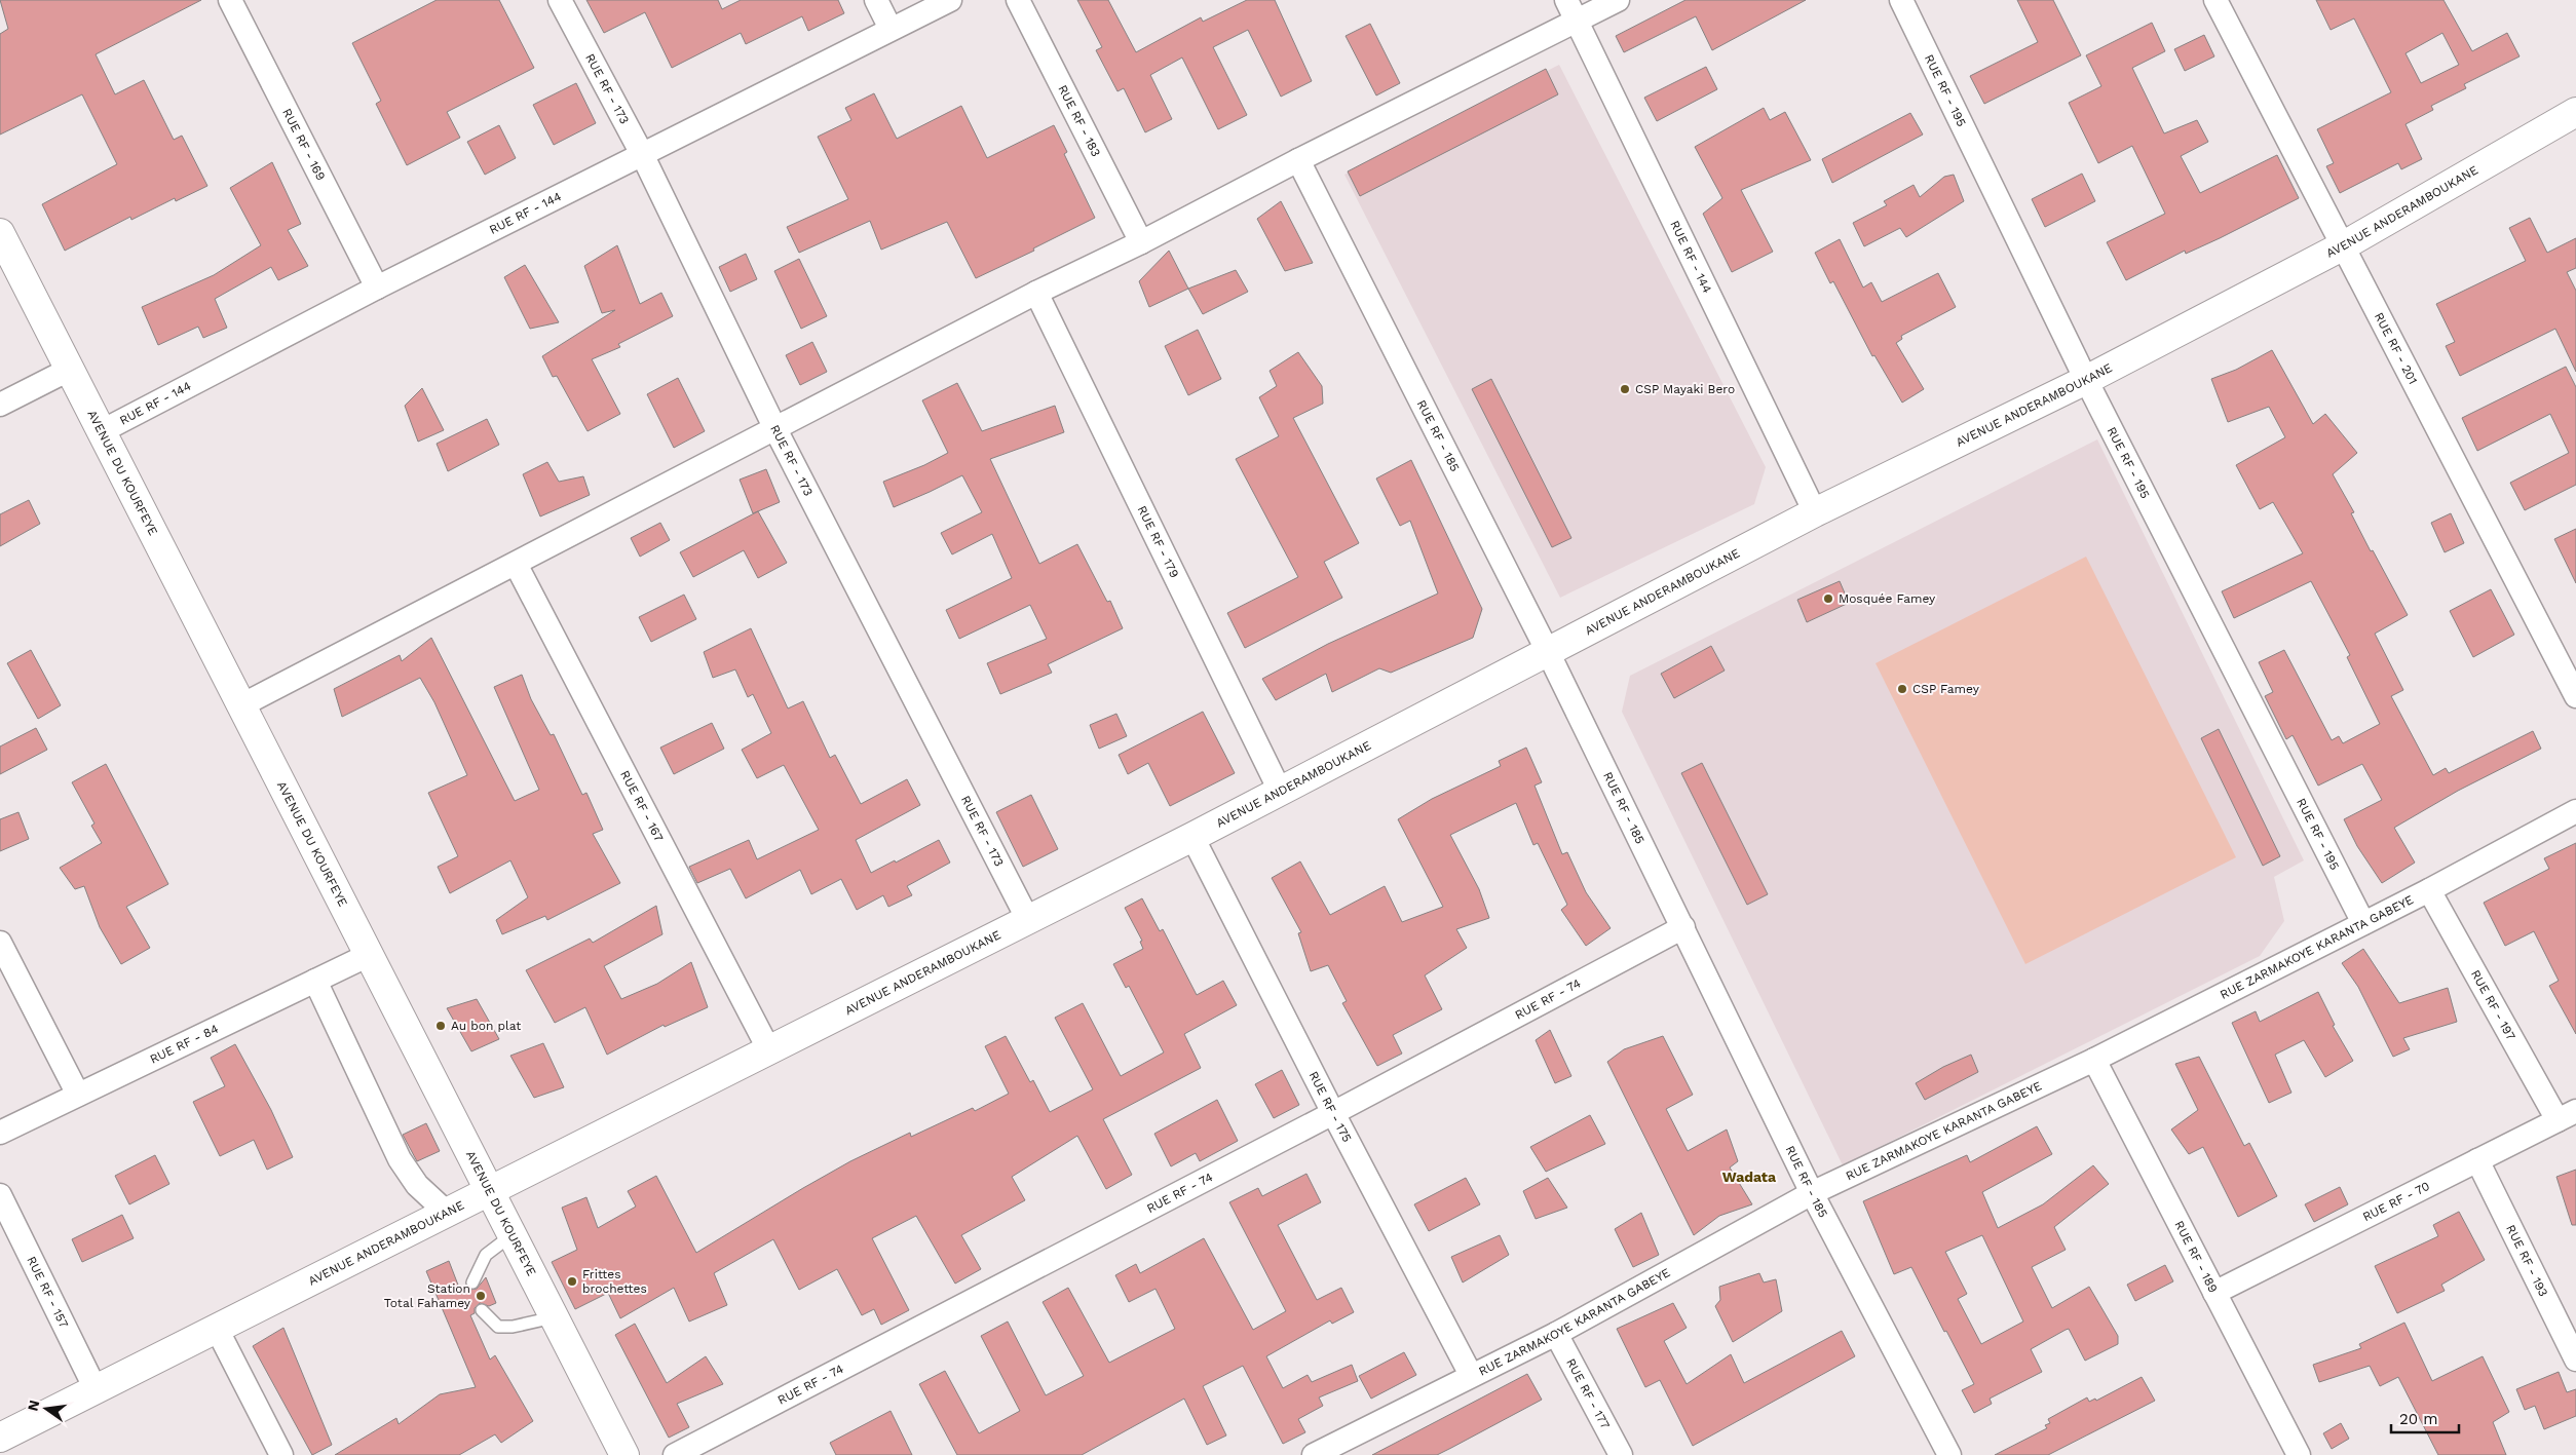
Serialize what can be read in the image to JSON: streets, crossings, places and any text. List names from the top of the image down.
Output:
{
  "streets": {
    "street": [
      "RUE RF - 173",
      "RUE RF - 195",
      "RUE RF - 183",
      "RUE RF - 169",
      "AVENUE ANDERAMBOUKANE",
      "RUE RF - 144",
      "RUE RF - 201",
      "RUE RF - 185",
      "AVENUE DU KOURFEYE",
      "RUE RF - 179",
      "RUE RF - 167",
      "RUE ZARMAKOYE KARANTA GABEYE",
      "RUE RF - 74",
      "RUE RF - 197",
      "RUE RF - 84",
      "RUE RF - 175",
      "RUE RF - 70",
      "RUE RF - 189",
      "RUE RF - 193",
      "RUE RF - 157",
      "RUE RF - 177"
    ]
  },
  "crossings": [
    ["RUE RF - 173", "AVENUE ANDERAMBOUKANE"],
    ["RUE RF - 173", "RUE RF - 144"],
    ["RUE RF - 195", "AVENUE ANDERAMBOUKANE"],
    ["RUE RF - 195", "RUE ZARMAKOYE KARANTA GABEYE"],
    ["RUE RF - 169", "RUE RF - 144"],
    ["AVENUE ANDERAMBOUKANE", "RUE RF - 144"],
    ["AVENUE ANDERAMBOUKANE", "RUE RF - 201"],
    ["AVENUE ANDERAMBOUKANE", "RUE RF - 185"],
    ["AVENUE ANDERAMBOUKANE", "AVENUE DU KOURFEYE"],
    ["AVENUE ANDERAMBOUKANE", "RUE RF - 179"],
    ["AVENUE ANDERAMBOUKANE", "RUE RF - 167"],
    ["AVENUE ANDERAMBOUKANE", "RUE RF - 175"],
    ["AVENUE ANDERAMBOUKANE", "RUE RF - 157"],
    ["RUE RF - 144", "AVENUE DU KOURFEYE"],
    ["RUE RF - 185", "RUE ZARMAKOYE KARANTA GABEYE"],
    ["RUE RF - 185", "RUE RF - 74"],
    ["AVENUE DU KOURFEYE", "RUE RF - 84"],
    ["RUE ZARMAKOYE KARANTA GABEYE", "RUE RF - 197"],
    ["RUE ZARMAKOYE KARANTA GABEYE", "RUE RF - 175"],
    ["RUE ZARMAKOYE KARANTA GABEYE", "RUE RF - 189"],
    ["RUE ZARMAKOYE KARANTA GABEYE", "RUE RF - 177"],
    ["RUE RF - 74", "RUE RF - 175"],
    ["RUE RF - 197", "RUE RF - 70"],
    ["RUE RF - 70", "RUE RF - 189"],
    ["RUE RF - 70", "RUE RF - 193"]
  ],
  "districts": ["Wadata"],
  "places": [
    "CSP Mayaki Bero",
    "Mosquée Famey",
    "CSP Famey",
    "Au bon plat",
    "Frittes brochettes",
    "Station Total Fahamey"
  ],
  "scale_bar": "20 m",
  "north": "left"
}
